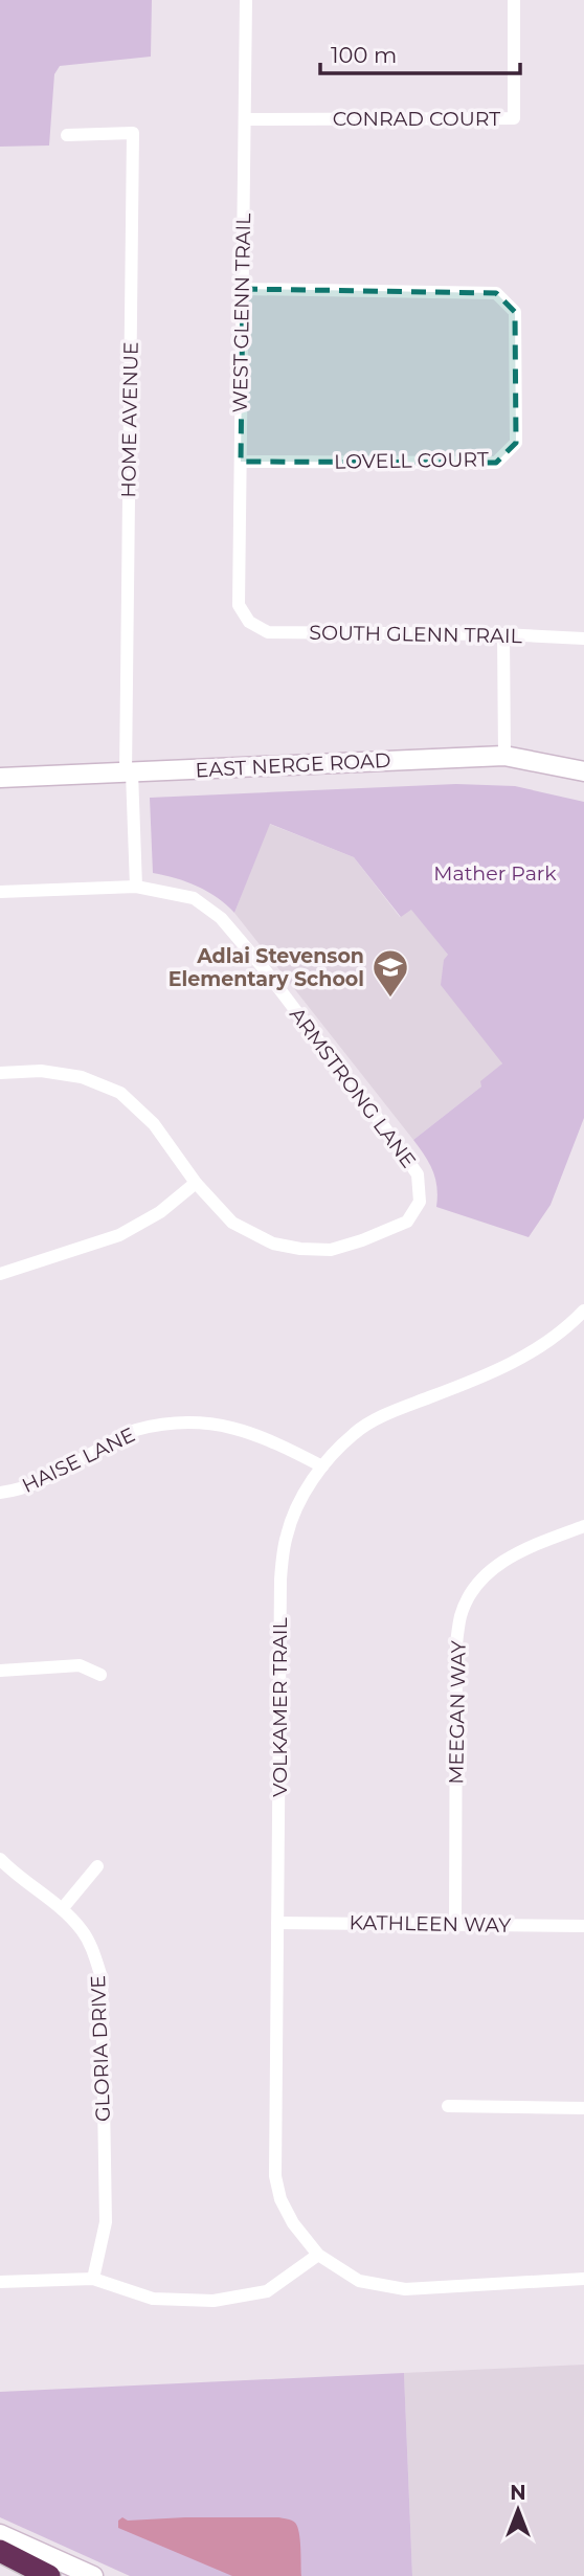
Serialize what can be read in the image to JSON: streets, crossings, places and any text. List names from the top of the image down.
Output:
{
  "streets": {
    "main road": ["EAST NERGE ROAD"],
    "street": [
      "CONRAD COURT",
      "WEST GLENN TRAIL",
      "HOME AVENUE",
      "LOVELL COURT",
      "SOUTH GLENN TRAIL",
      "ARMSTRONG LANE",
      "HAISE LANE",
      "VOLKAMER TRAIL",
      "MEEGAN WAY",
      "KATHLEEN WAY",
      "GLORIA DRIVE"
    ]
  },
  "crossings": [
    ["CONRAD COURT", "WEST GLENN TRAIL"],
    ["WEST GLENN TRAIL", "LOVELL COURT"],
    ["WEST GLENN TRAIL", "SOUTH GLENN TRAIL"],
    ["HOME AVENUE", "EAST NERGE ROAD"],
    ["HOME AVENUE", "ARMSTRONG LANE"],
    ["HAISE LANE", "VOLKAMER TRAIL"],
    ["VOLKAMER TRAIL", "KATHLEEN WAY"],
    ["MEEGAN WAY", "KATHLEEN WAY"]
  ],
  "parks": ["Mather Park"],
  "places": {
    "school or university": ["Adlai Stevenson Elementary School"]
  },
  "scale_bar": "100 m",
  "north": "top"
}
